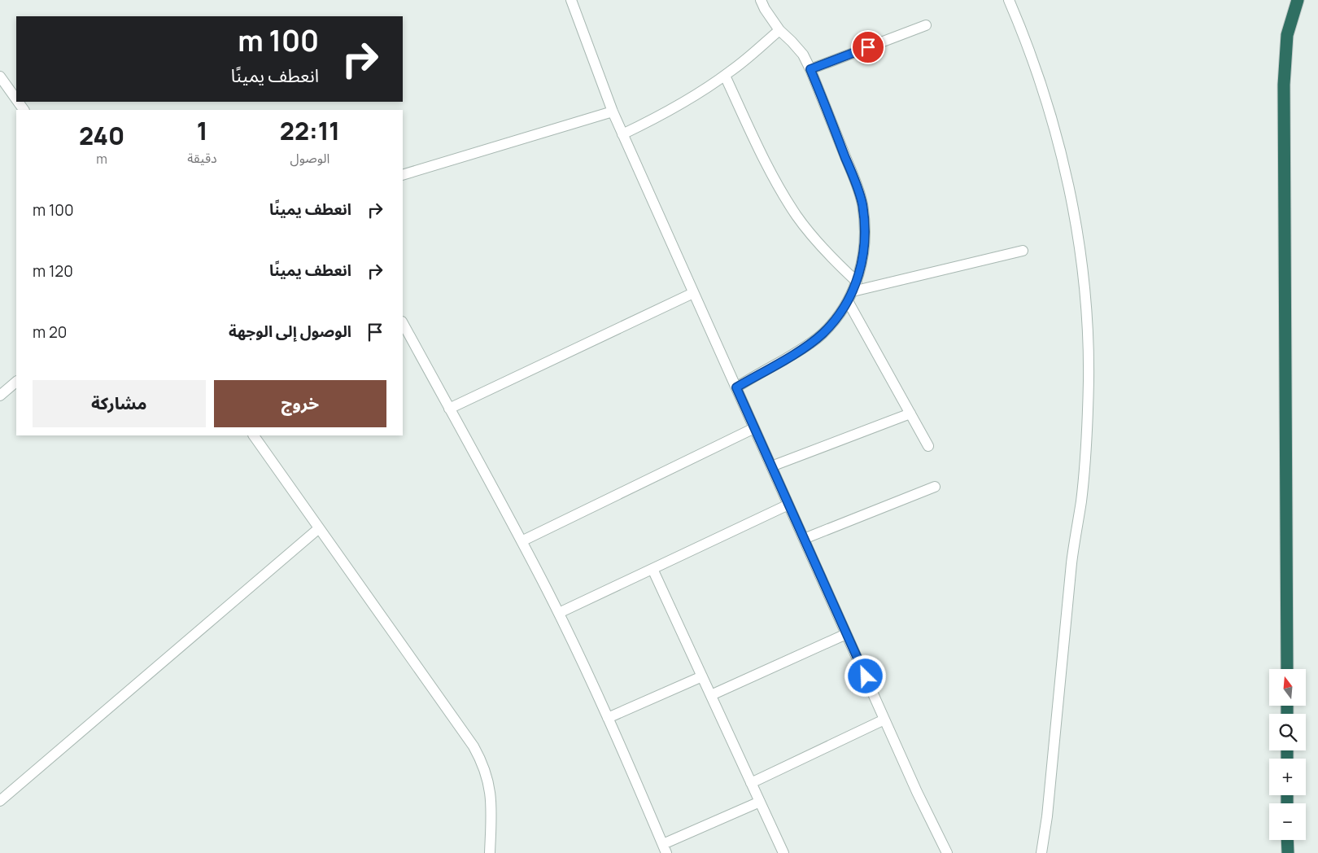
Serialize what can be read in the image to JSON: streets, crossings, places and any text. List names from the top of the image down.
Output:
{
  "north": "top",
  "page": {
    "turn": ["100 m", "انعطف يمينًا"],
    "eta": [
      "22:11",
      "الوصول",
      "1",
      "دقيقة",
      "240",
      "m"
    ],
    "list": [
      {
        "name": "انعطف يمينًا",
        "value": "100 m"
      },
      {
        "name": "انعطف يمينًا",
        "value": "120 m"
      },
      {
        "name": "الوصول إلى الوجهة",
        "value": "20 m"
      }
    ],
    "buttons": ["خروج", "مشاركة"],
    "map_buttons": ["+", "−"]
  }
}
